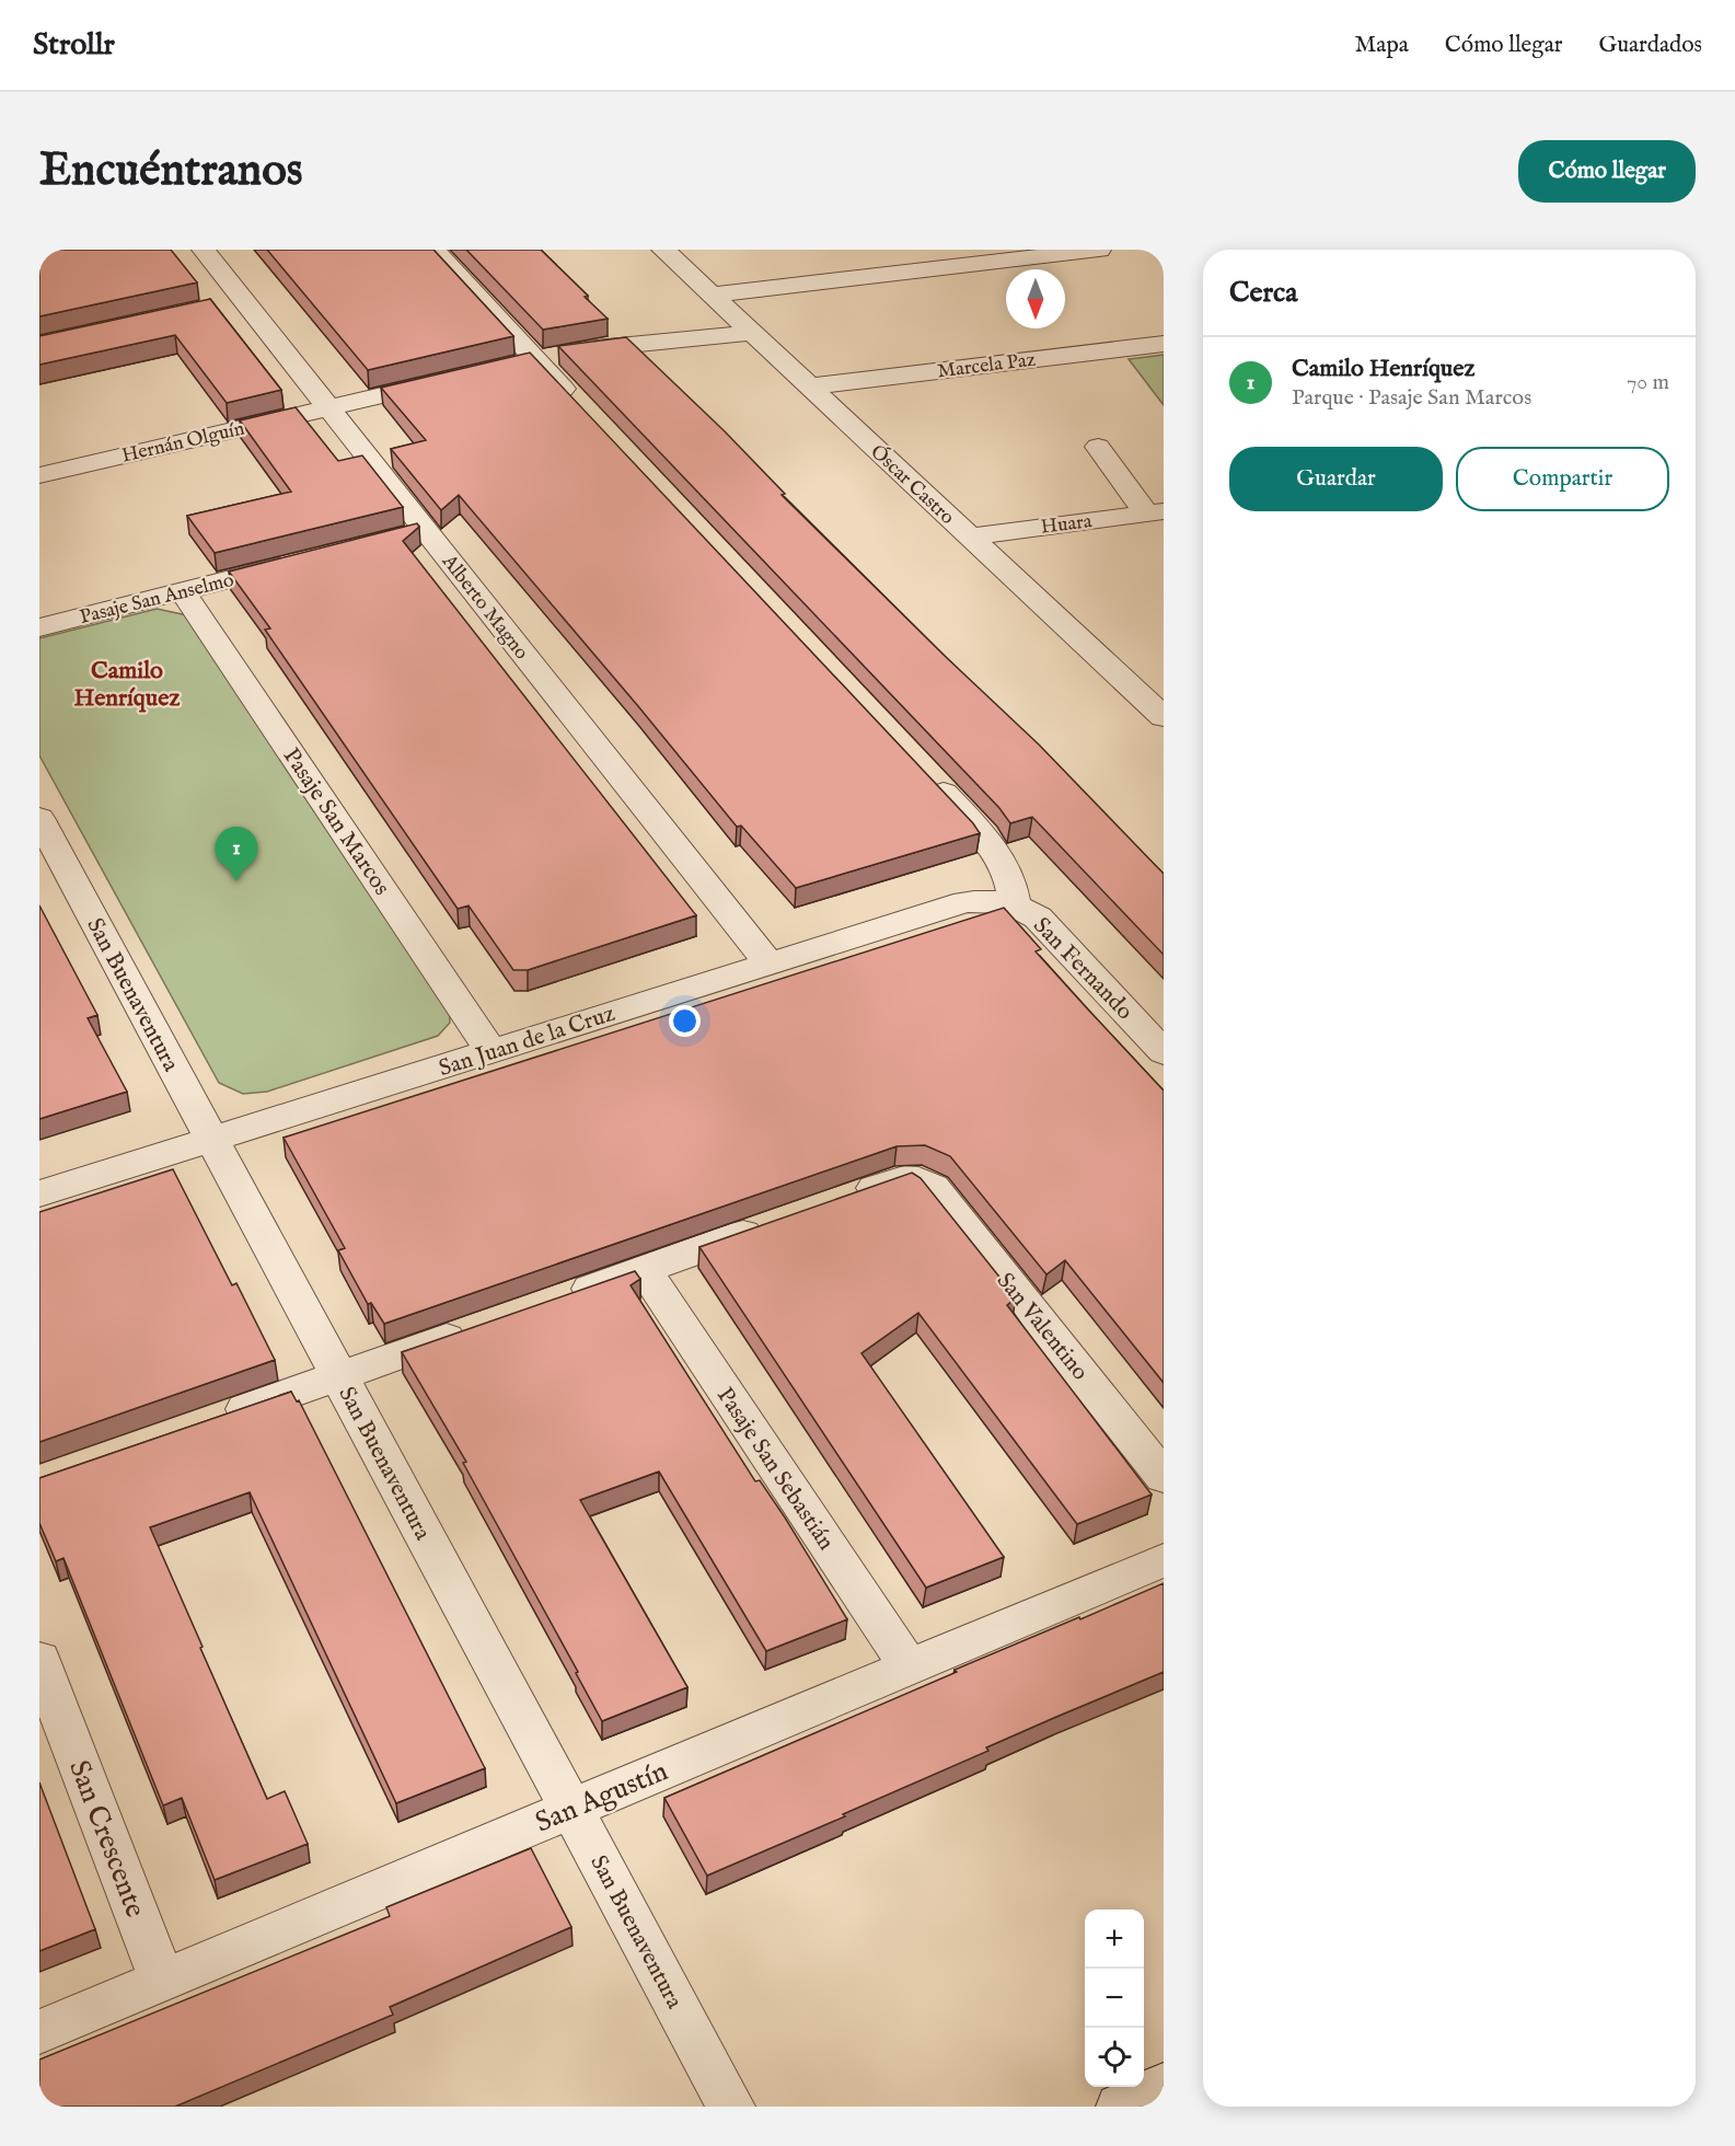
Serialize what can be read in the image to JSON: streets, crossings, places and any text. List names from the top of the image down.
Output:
{
  "streets": {
    "street": [
      "Marcela Paz",
      "Hernán Olguín",
      "Óscar Castro",
      "Huara",
      "Pasaje San Anselmo",
      "Alberto Magno",
      "Pasaje San Marcos",
      "San Fernando",
      "San Buenaventura",
      "San Juan de la Cruz",
      "San Valentino",
      "Pasaje San Sebastián",
      "San Agustín",
      "San Crescente"
    ]
  },
  "crossings": [
    ["Marcela Paz", "Óscar Castro"],
    ["Hernán Olguín", "Alberto Magno"],
    ["Óscar Castro", "Huara"],
    ["Pasaje San Anselmo", "Pasaje San Marcos"],
    ["Alberto Magno", "San Juan de la Cruz"],
    ["Pasaje San Marcos", "San Juan de la Cruz"],
    ["San Fernando", "San Juan de la Cruz"],
    ["San Buenaventura", "San Juan de la Cruz"],
    ["San Buenaventura", "San Agustín"],
    ["Pasaje San Sebastián", "San Agustín"],
    ["San Agustín", "San Crescente"]
  ],
  "districts": ["Camilo Henríquez"],
  "north": "bottom",
  "page": {
    "header": "Strollr",
    "nav": ["Mapa", "Cómo llegar", "Guardados"],
    "buttons": [
      "Cómo llegar",
      ["Guardar", "Compartir"]
    ],
    "title": "Encuéntranos",
    "heading": "Cerca",
    "list": [
      {
        "mark": "1",
        "name": "Camilo Henríquez",
        "note": "Parque · Pasaje San Marcos",
        "value": "70 m"
      }
    ],
    "pins": "1",
    "map_buttons": ["+", "−"]
  }
}
